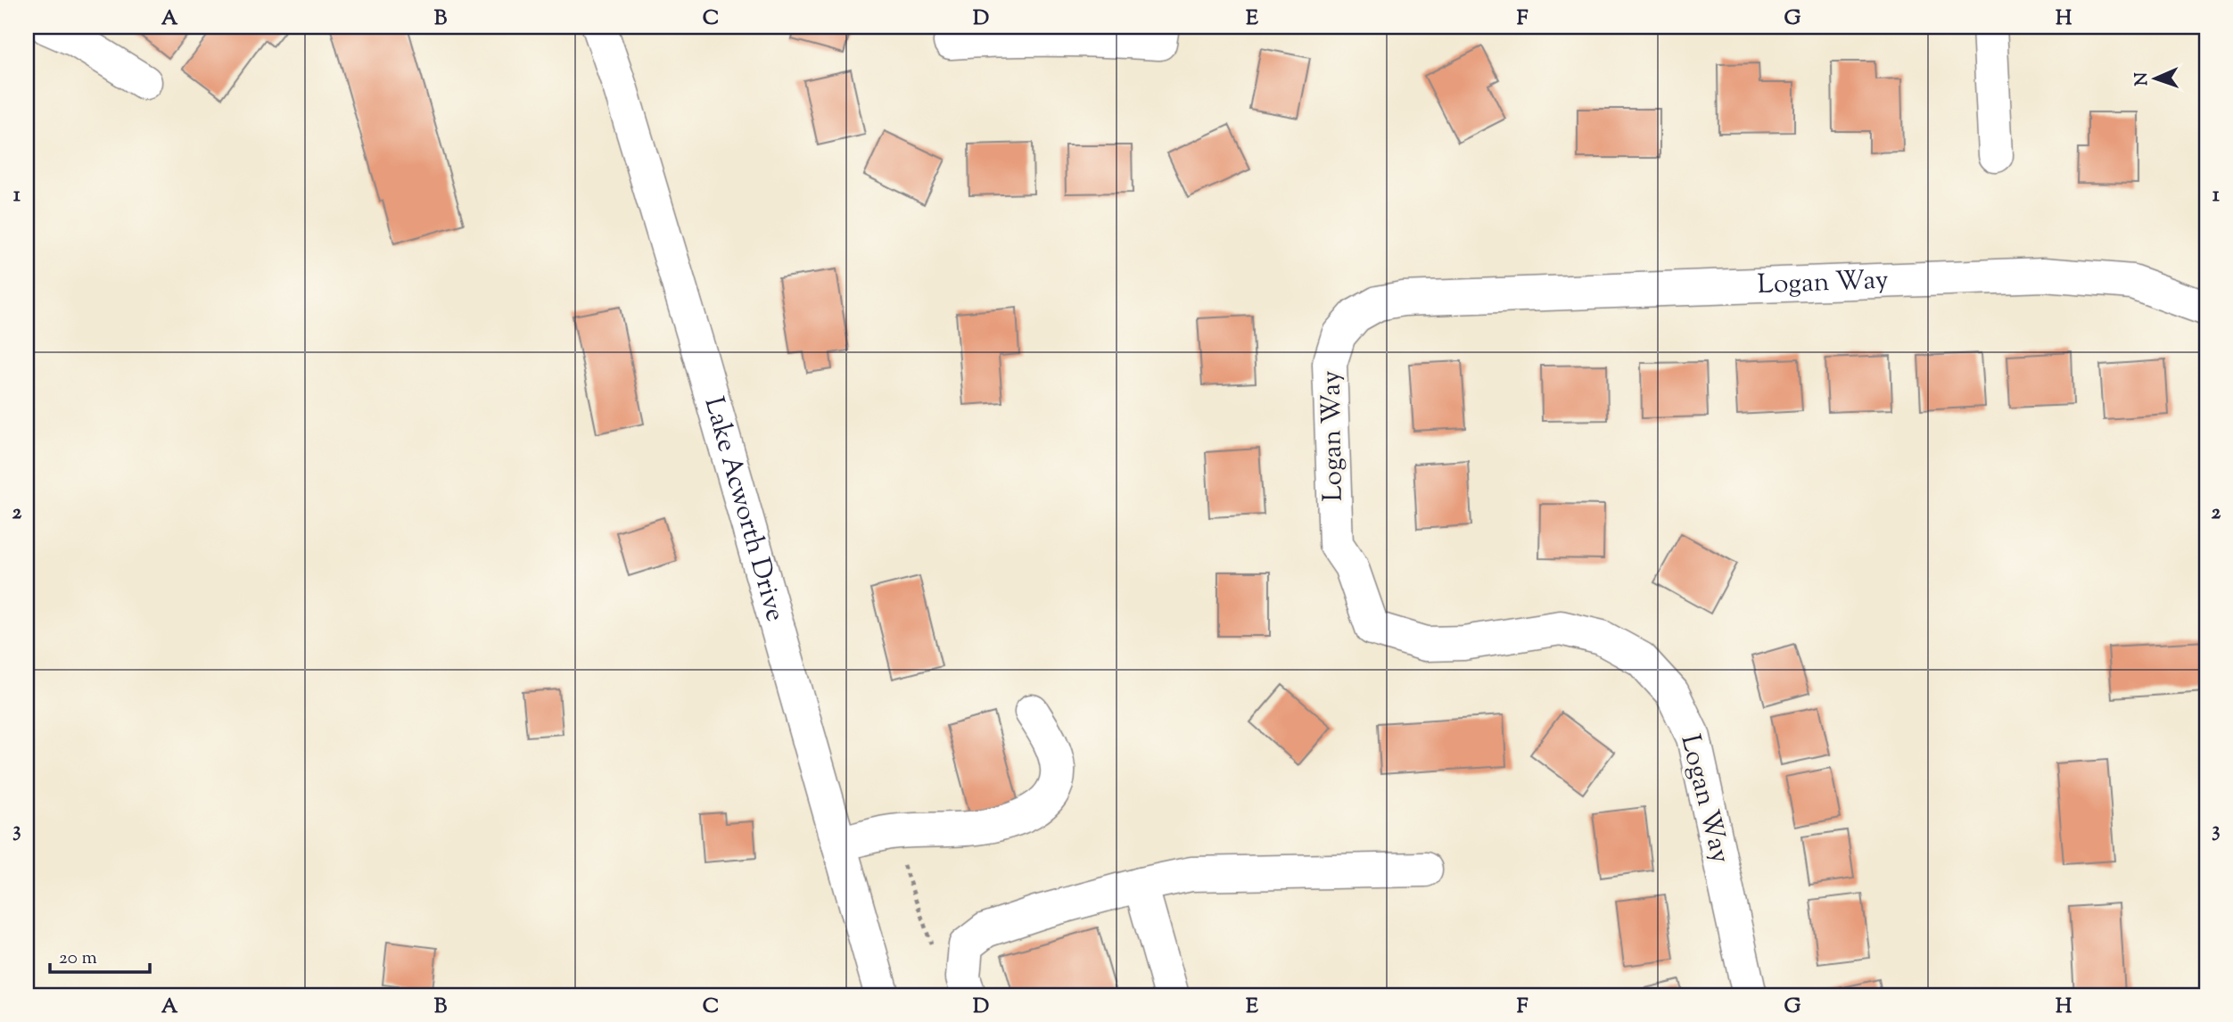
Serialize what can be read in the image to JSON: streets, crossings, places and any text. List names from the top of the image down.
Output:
{
  "streets": {
    "street": ["Logan Way", "Lake Acworth Drive"]
  },
  "scale_bar": "20 m",
  "north": "left",
  "grid": {
    "columns": [
      "A",
      "B",
      "C",
      "D",
      "E",
      "F",
      "G",
      "H"
    ],
    "rows": ["1", "2", "3"]
  }
}
